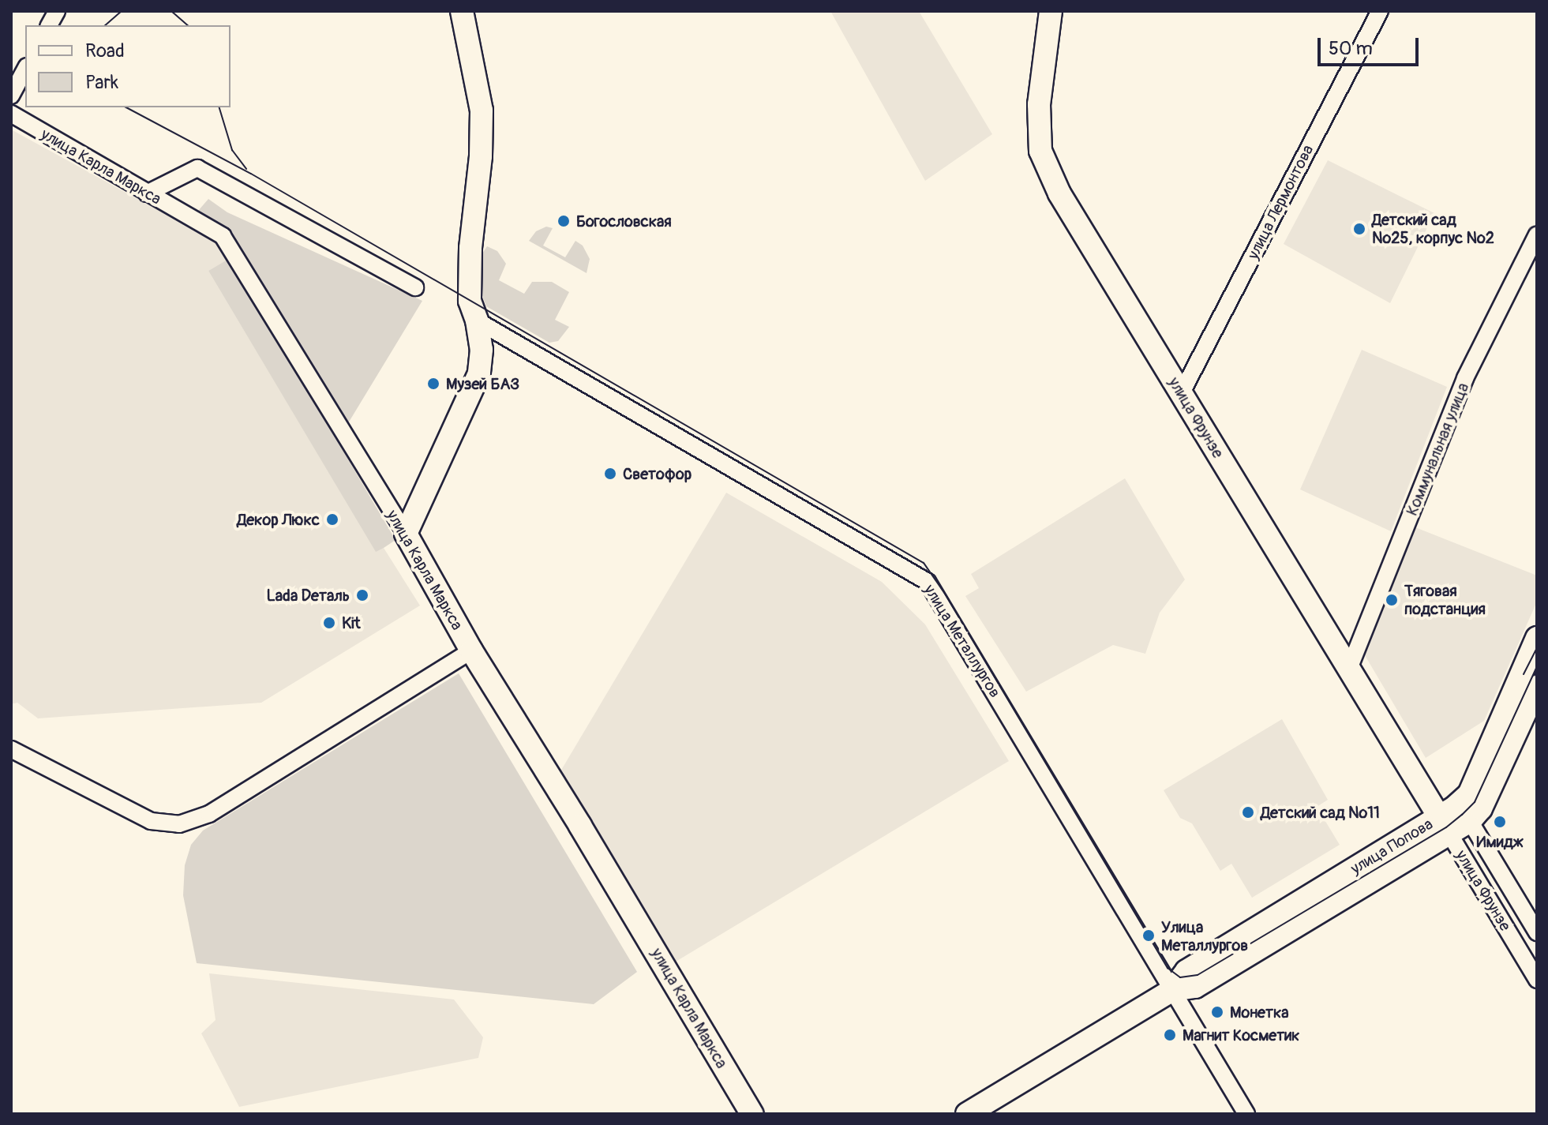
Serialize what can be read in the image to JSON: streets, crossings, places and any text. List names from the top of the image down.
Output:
{
  "streets": {
    "street": [
      "улица Карла Маркса",
      "улица Лермонтова",
      "улица Фрунзе",
      "Коммунальная улица",
      "улица Металлургов",
      "улица Попова"
    ]
  },
  "crossings": [
    ["улица Лермонтова", "улица Фрунзе"],
    ["улица Фрунзе", "Коммунальная улица"],
    ["улица Фрунзе", "улица Попова"],
    ["улица Металлургов", "улица Попова"]
  ],
  "places": [
    "Богословская",
    "Детский сад №25, корпус №2",
    "Музей БАЗ",
    "Светофор",
    "Декор Люкс",
    "Lada Dеталь",
    "Тяговая подстанция",
    "Kit",
    "Детский сад №11",
    "Имидж",
    "Улица Металлургов",
    "Монетка",
    "Магнит Косметик"
  ],
  "legend": ["Road", "Park"],
  "scale_bar": "50 m"
}
